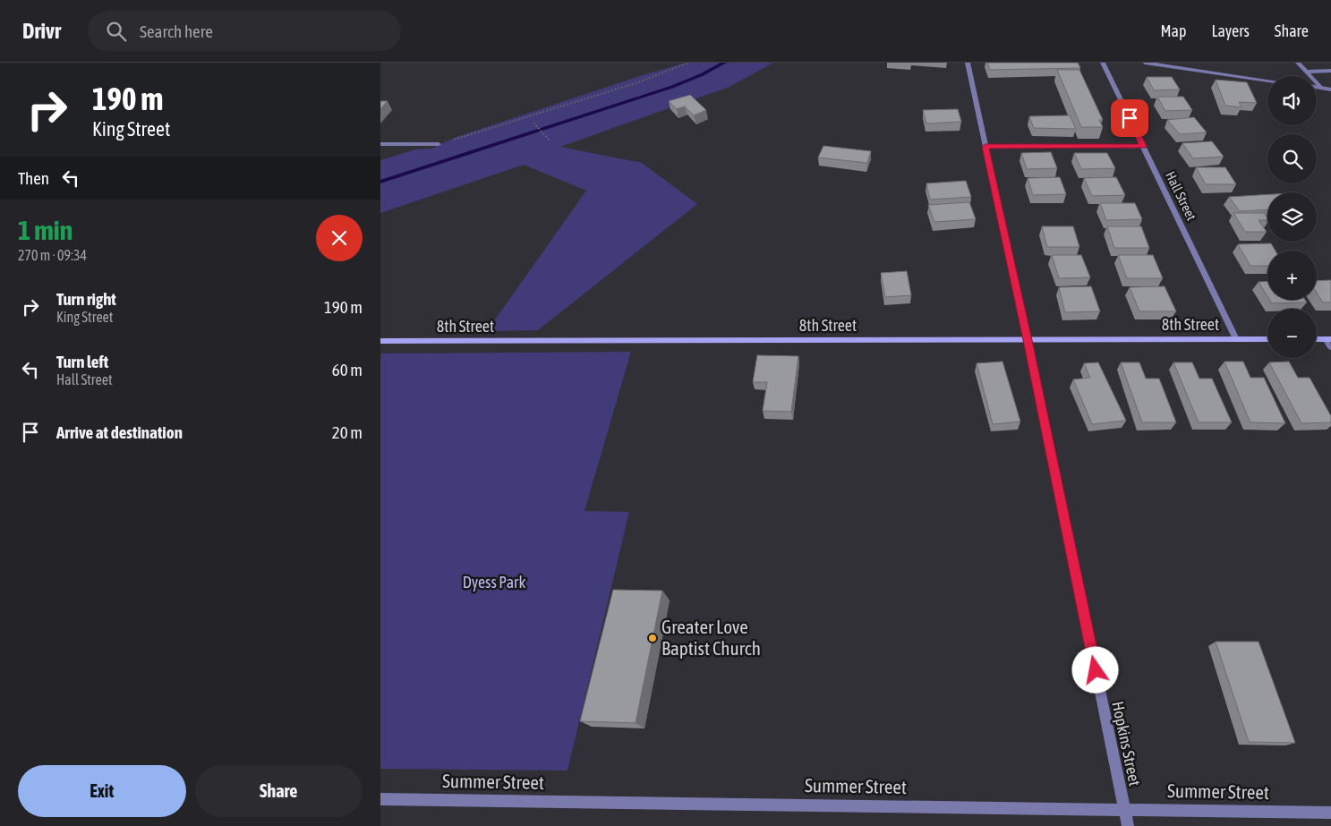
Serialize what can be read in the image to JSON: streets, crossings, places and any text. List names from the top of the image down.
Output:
{
  "streets": {
    "street": [
      "Hall Street",
      "8th Street",
      "Hopkins Street",
      "Summer Street"
    ]
  },
  "crossings": [
    ["Hall Street", "8th Street"],
    ["8th Street", "Hopkins Street"],
    ["Hopkins Street", "Summer Street"]
  ],
  "parks": ["Dyess Park"],
  "places": ["Greater Love Baptist Church"],
  "page": {
    "header": "Drivr",
    "search": "Search here",
    "nav": ["Map", "Layers", "Share"],
    "turn": ["190 m", "King Street"],
    "map_buttons": ["+", "−"],
    "then": "Then",
    "heading": ["1 min", "270 m · 09:34"],
    "list": [
      {
        "name": "Turn right",
        "note": "King Street",
        "value": "190 m"
      },
      {
        "name": "Turn left",
        "note": "Hall Street",
        "value": "60 m"
      },
      {
        "name": "Arrive at destination",
        "value": "20 m"
      }
    ],
    "buttons": ["Exit", "Share"]
  }
}
